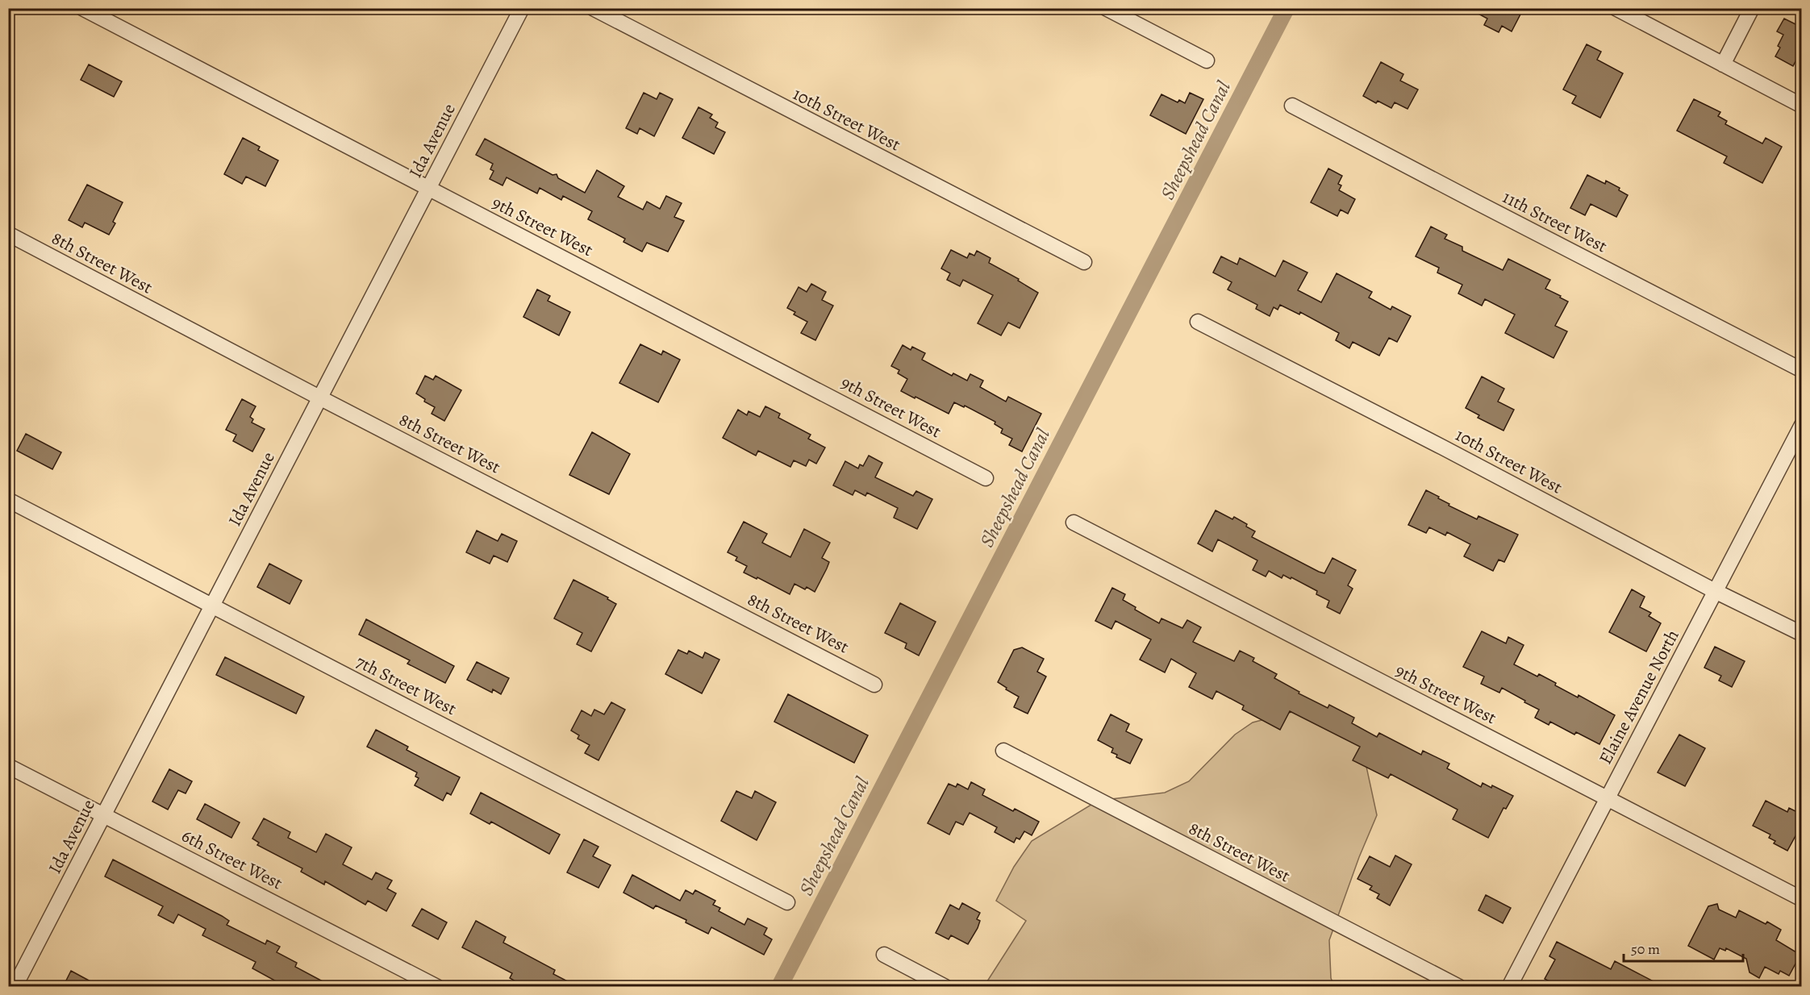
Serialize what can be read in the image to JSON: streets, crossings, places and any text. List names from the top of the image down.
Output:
{
  "streets": {
    "street": [
      "10th Street West",
      "Ida Avenue",
      "11th Street West",
      "9th Street West",
      "8th Street West",
      "7th Street West",
      "Elaine Avenue North",
      "6th Street West"
    ]
  },
  "crossings": [
    ["10th Street West", "Elaine Avenue North"],
    ["Ida Avenue", "9th Street West"],
    ["Ida Avenue", "8th Street West"],
    ["Ida Avenue", "7th Street West"],
    ["Ida Avenue", "6th Street West"],
    ["9th Street West", "Elaine Avenue North"]
  ],
  "water": ["Sheepshead Canal"],
  "scale_bar": "50 m"
}
